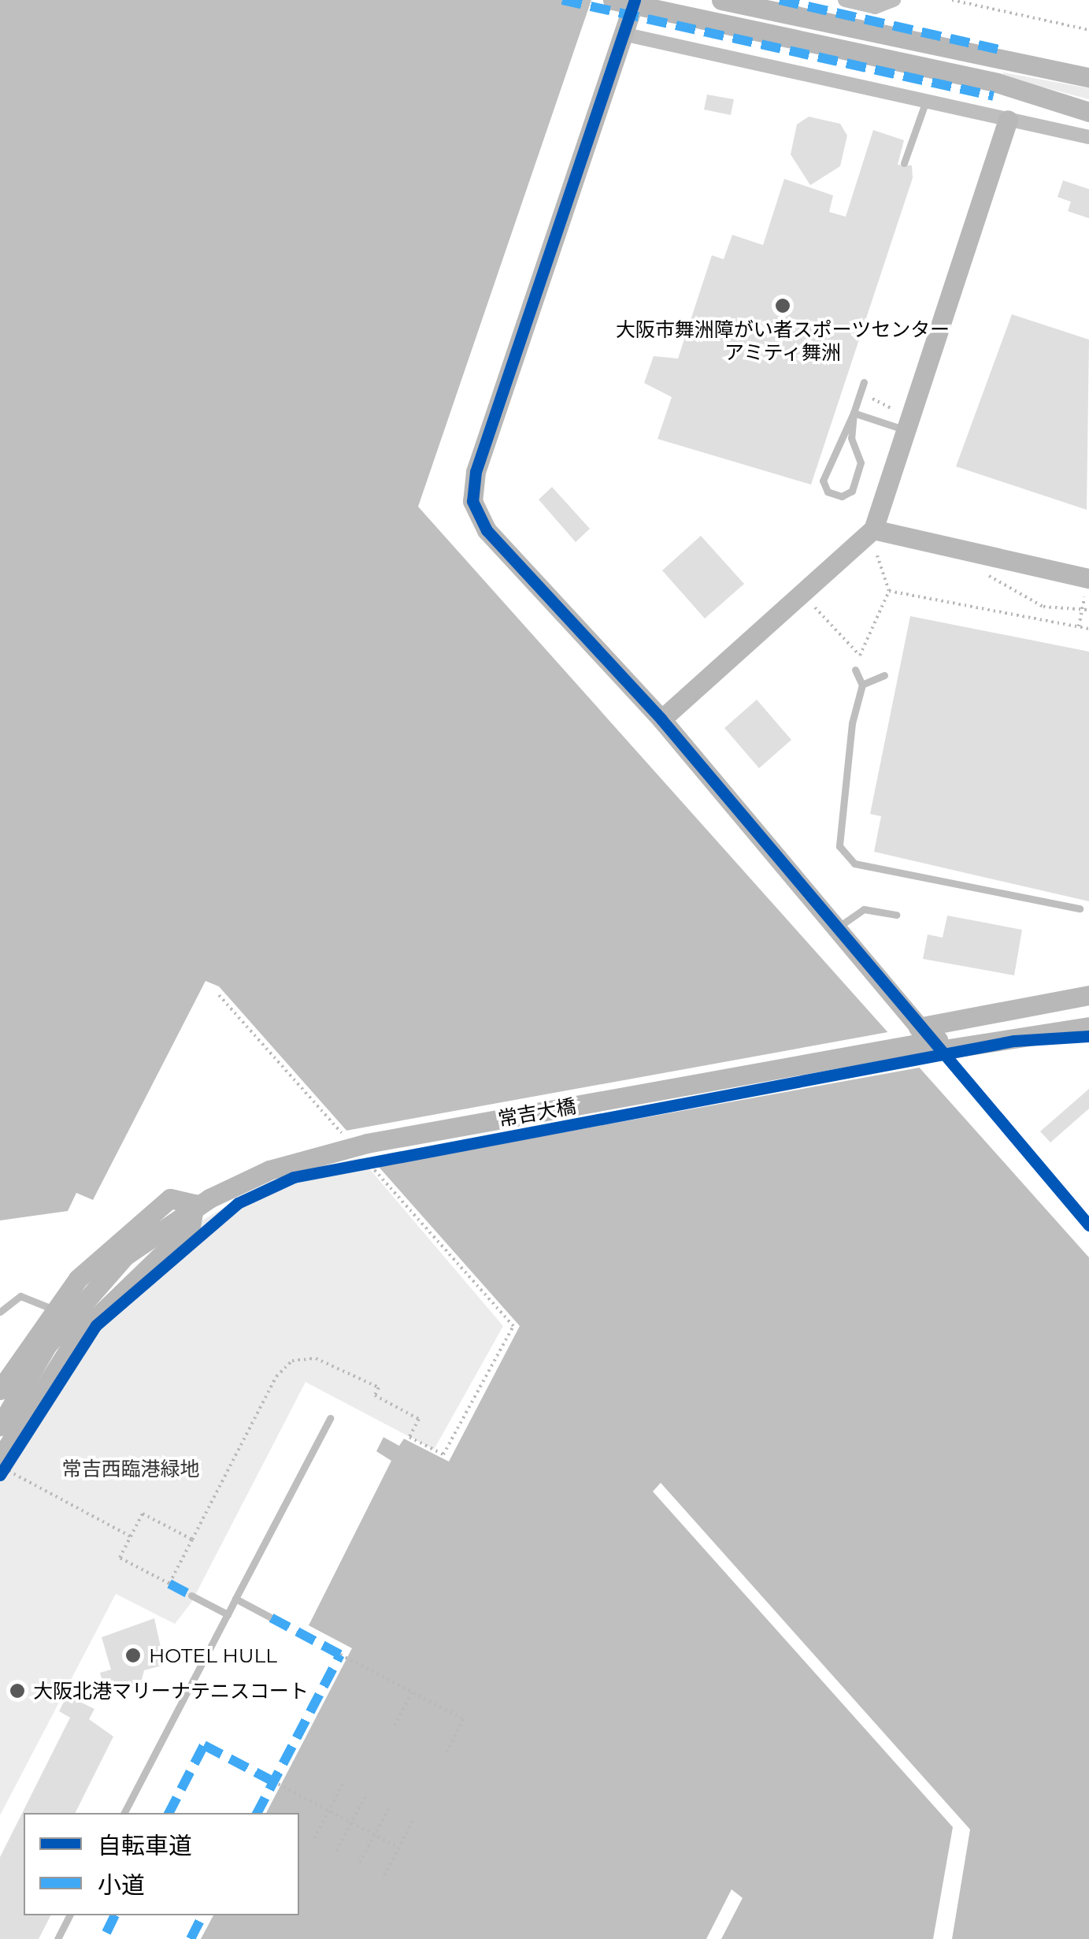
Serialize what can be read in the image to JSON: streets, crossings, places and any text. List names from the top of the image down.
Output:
{
  "streets": {
    "street": ["常吉大橋"]
  },
  "parks": ["常吉西臨港緑地"],
  "places": ["大阪市舞洲障がい者スポーツセンター アミティ舞洲", "HOTEL HULL", "大阪北港マリーナテニスコート"],
  "legend": ["自転車道", "小道"]
}
